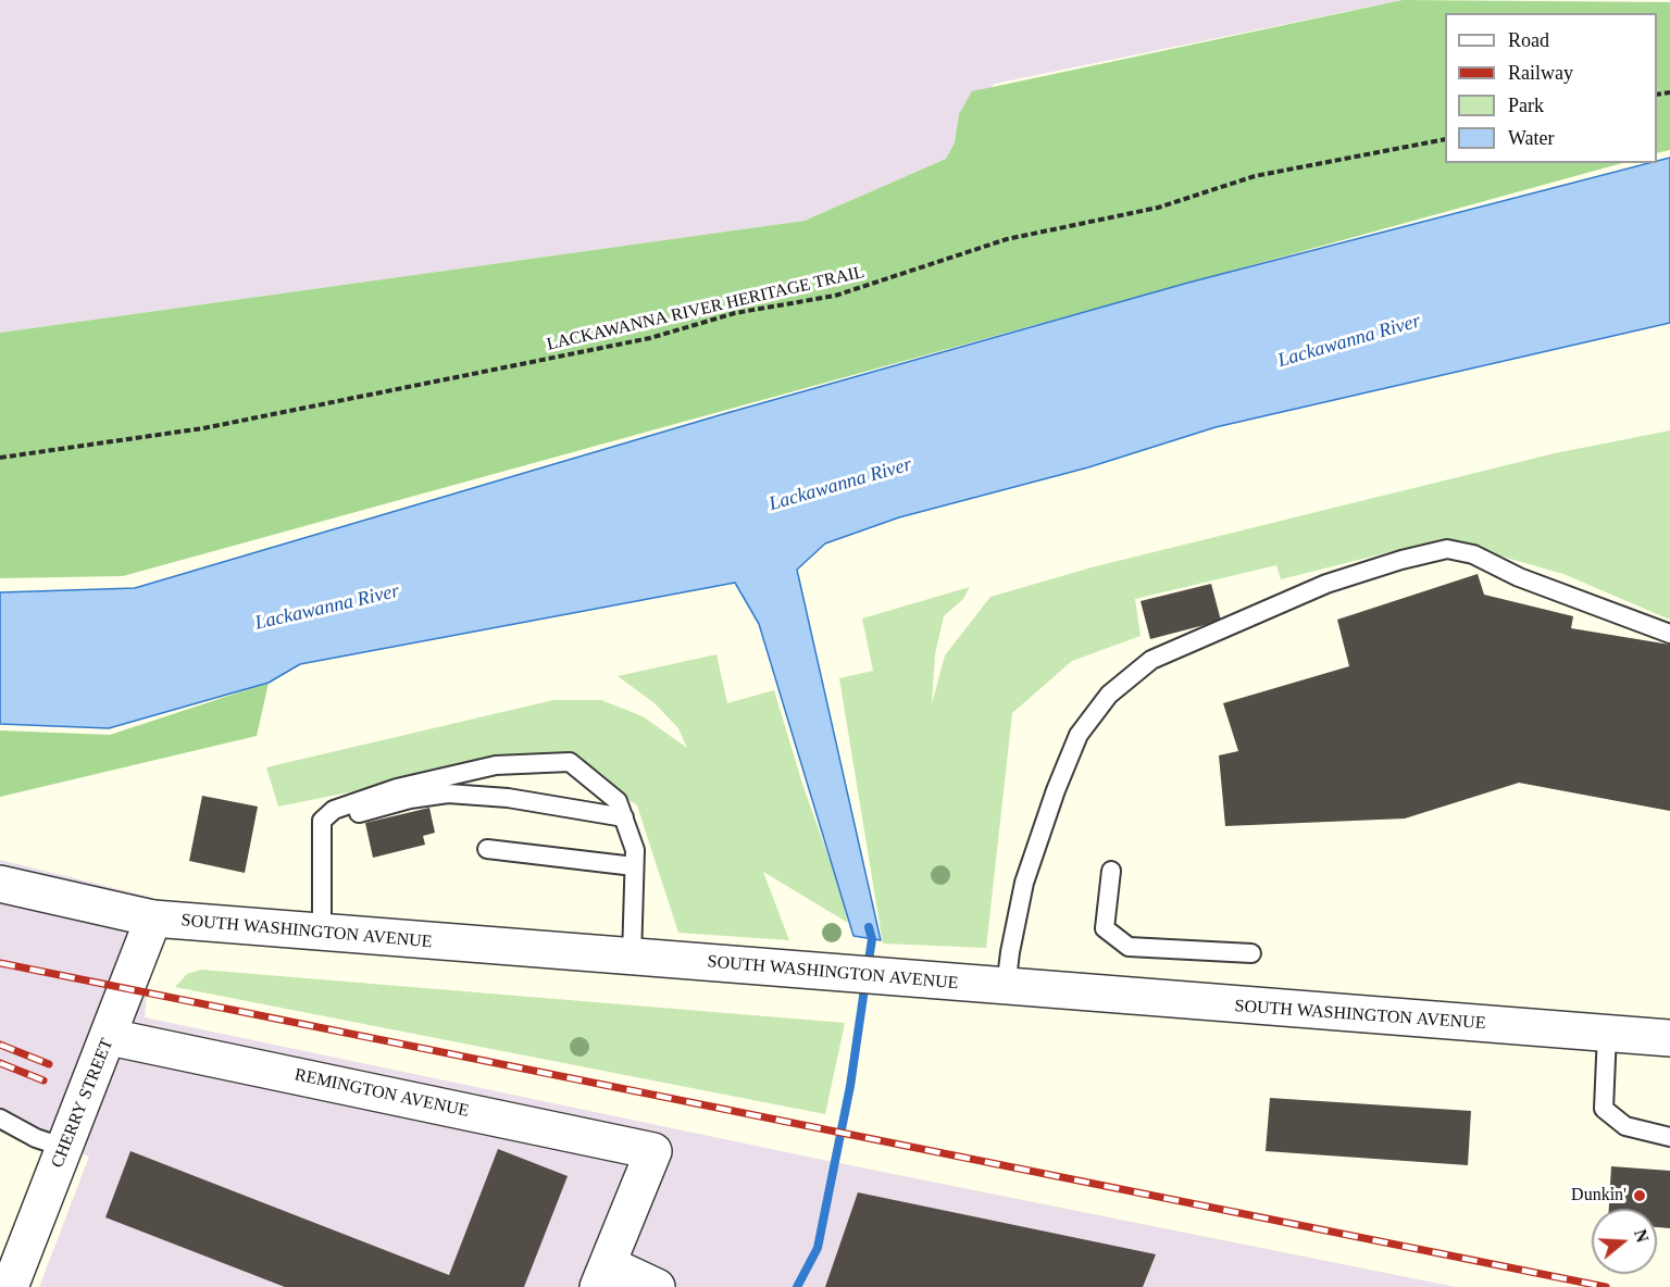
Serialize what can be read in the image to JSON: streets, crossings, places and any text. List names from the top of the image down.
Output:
{
  "streets": {
    "street": ["SOUTH WASHINGTON AVENUE", "REMINGTON AVENUE", "CHERRY STREET"],
    "path": ["LACKAWANNA RIVER HERITAGE TRAIL"]
  },
  "crossings": [
    ["SOUTH WASHINGTON AVENUE", "CHERRY STREET"],
    ["REMINGTON AVENUE", "CHERRY STREET"]
  ],
  "water": ["Lackawanna River"],
  "places": ["Dunkin'"],
  "legend": [
    "Road",
    "Railway",
    "Park",
    "Water"
  ],
  "north": "right"
}
